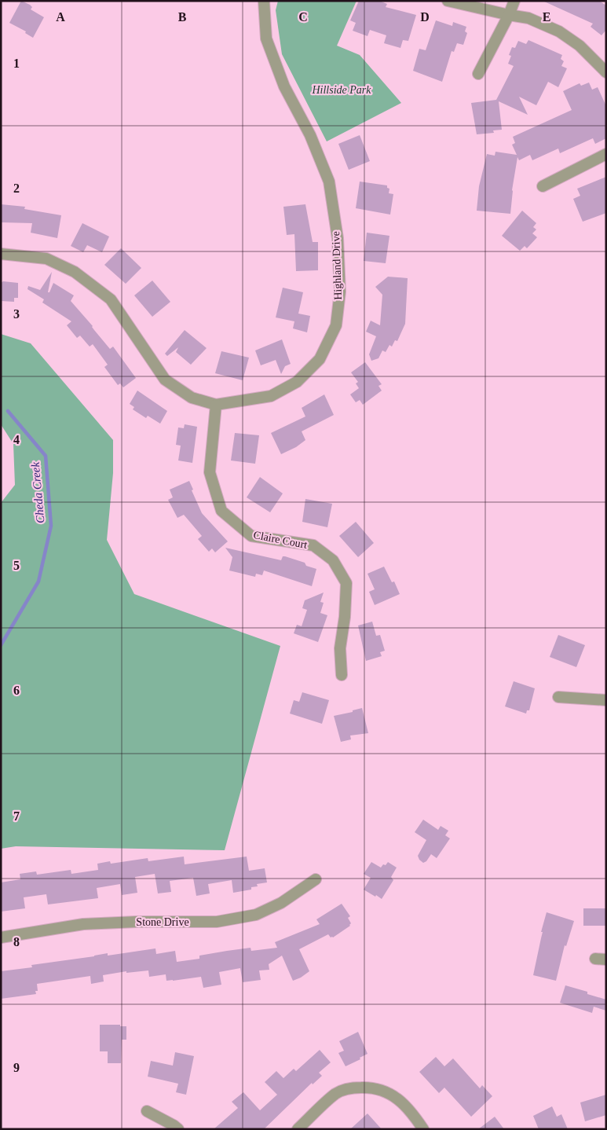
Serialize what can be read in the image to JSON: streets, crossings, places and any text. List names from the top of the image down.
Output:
{
  "streets": {
    "street": ["Highland Drive", "Claire Court", "Stone Drive"]
  },
  "crossings": [
    ["Highland Drive", "Claire Court"]
  ],
  "water": ["Cheda Creek"],
  "parks": ["Hillside Park"],
  "grid": {
    "columns": [
      "A",
      "B",
      "C",
      "D",
      "E"
    ],
    "rows": [
      "1",
      "2",
      "3",
      "4",
      "5",
      "6",
      "7",
      "8",
      "9"
    ]
  }
}
